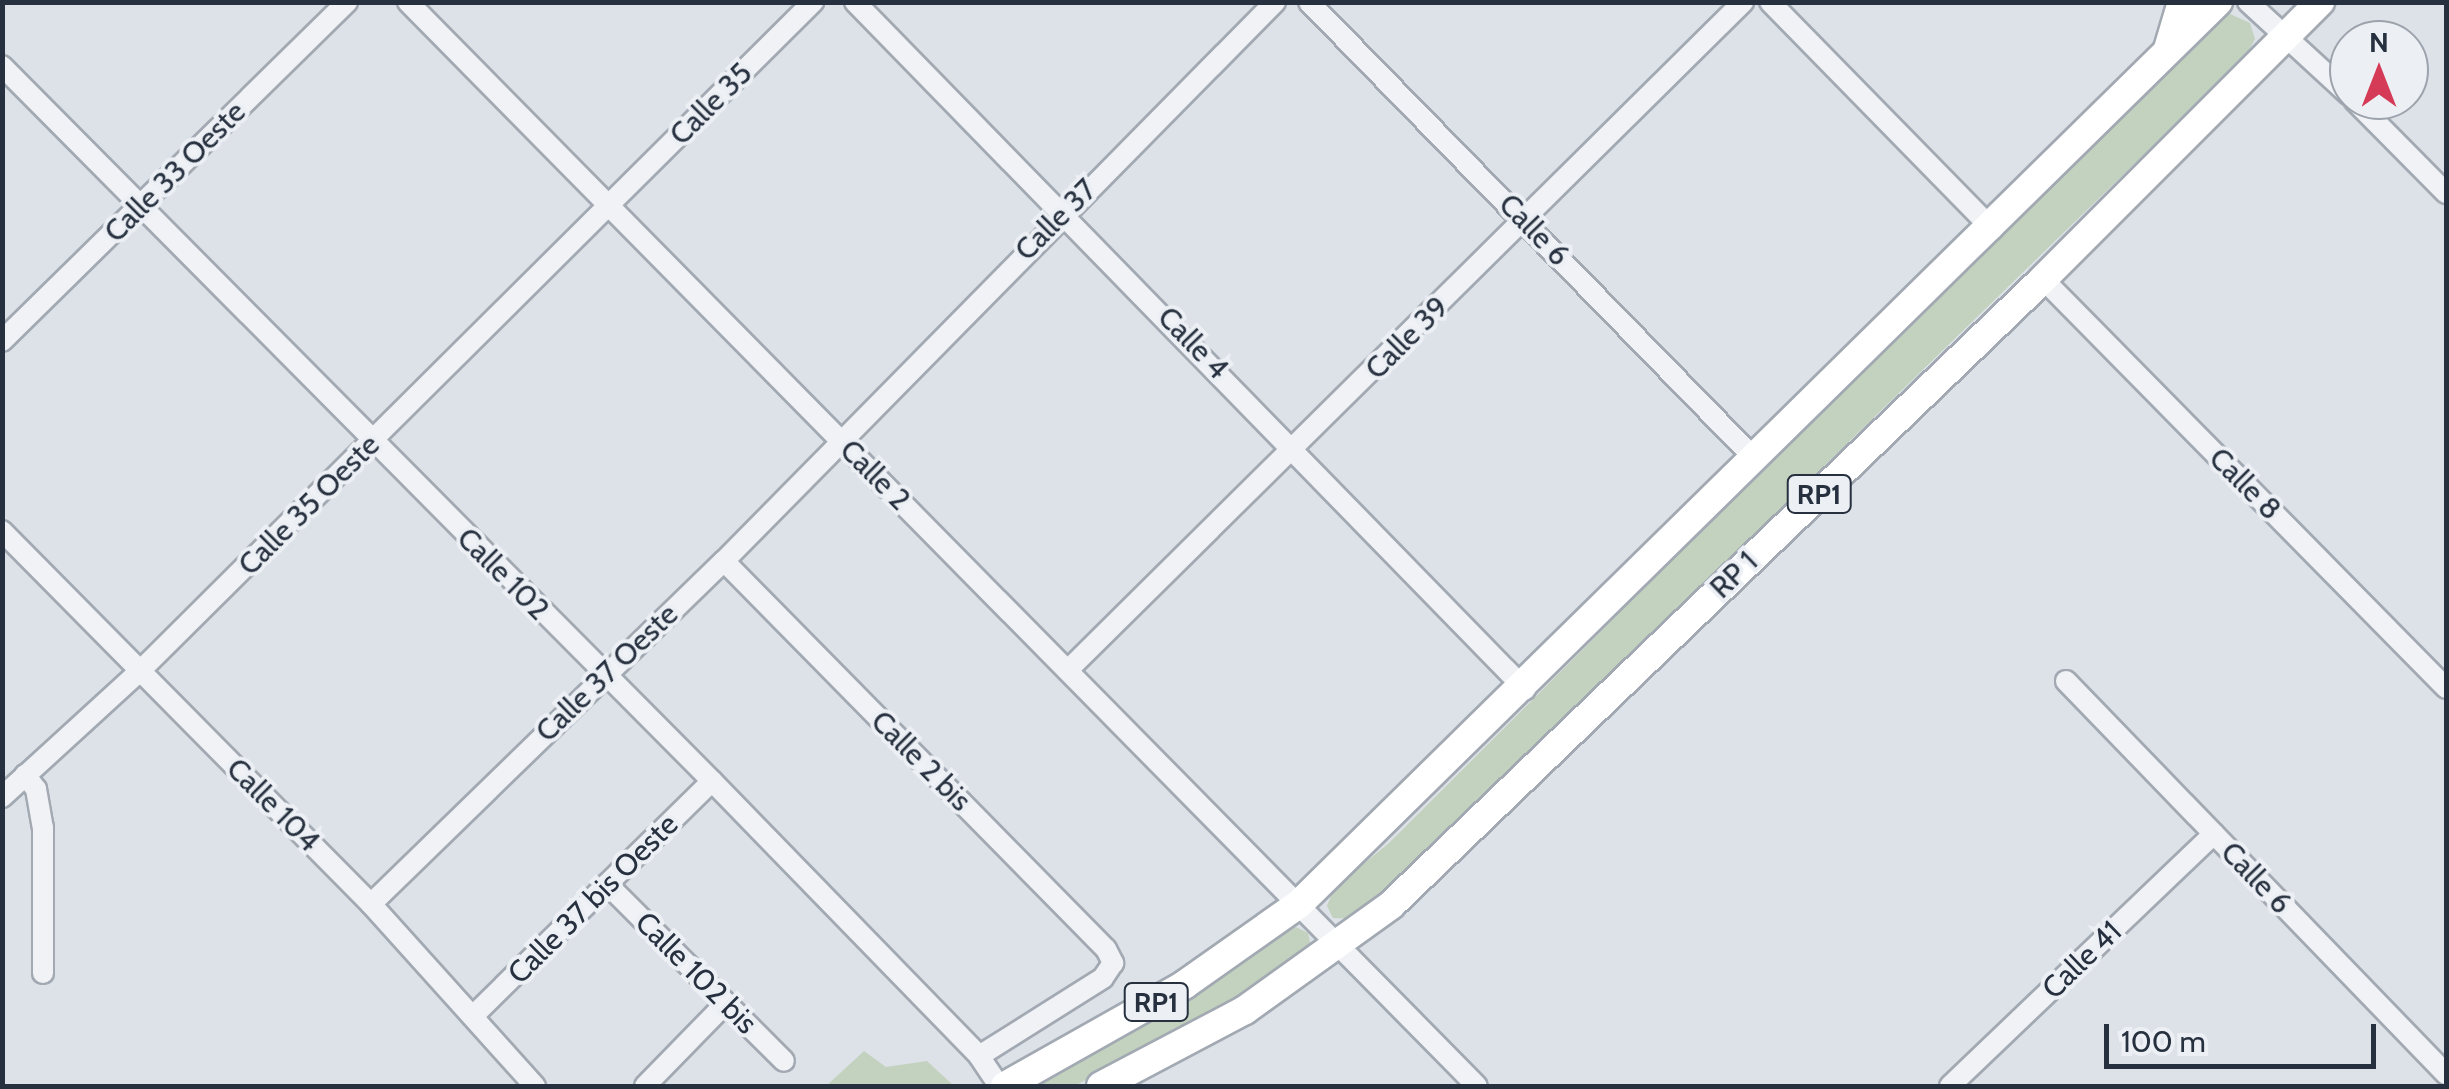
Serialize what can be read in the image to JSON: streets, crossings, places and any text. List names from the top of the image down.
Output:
{
  "streets": {
    "main road": ["RP1", "RP 1"],
    "street": [
      "Calle 35",
      "Calle 33 Oeste",
      "Calle 37",
      "Calle 6",
      "Calle 39",
      "Calle 4",
      "Calle 2",
      "Calle 8",
      "Calle 35 Oeste",
      "Calle 102",
      "Calle 37 Oeste",
      "Calle 2 bis",
      "Calle 104",
      "Calle 37 bis Oeste",
      "Calle 41",
      "Calle 102 bis"
    ]
  },
  "crossings": [
    ["Calle 35", "Calle 2"],
    ["Calle 35", "Calle 35 Oeste"],
    ["Calle 33 Oeste", "Calle 102"],
    ["Calle 37", "Calle 4"],
    ["Calle 37", "Calle 2"],
    ["Calle 37", "Calle 37 Oeste"],
    ["Calle 6", "Calle 39"],
    ["Calle 6", "RP1"],
    ["Calle 6", "Calle 41"],
    ["Calle 39", "Calle 4"],
    ["Calle 39", "Calle 2"],
    ["Calle 4", "RP1"],
    ["Calle 2", "RP1"],
    ["Calle 2", "Calle 35 Oeste"],
    ["Calle 2", "RP 1"],
    ["Calle 2", "Calle 37 Oeste"],
    ["Calle 8", "RP 1"],
    ["RP1", "Calle 102"],
    ["Calle 35 Oeste", "Calle 102"],
    ["Calle 35 Oeste", "Calle 104"],
    ["Calle 102", "Calle 37 Oeste"],
    ["Calle 102", "Calle 2 bis"],
    ["Calle 102", "Calle 37 bis Oeste"],
    ["Calle 37 Oeste", "Calle 2 bis"],
    ["Calle 37 Oeste", "Calle 104"],
    ["Calle 104", "Calle 37 bis Oeste"],
    ["Calle 37 bis Oeste", "Calle 102 bis"]
  ],
  "scale_bar": "100 m",
  "north": "top"
}
